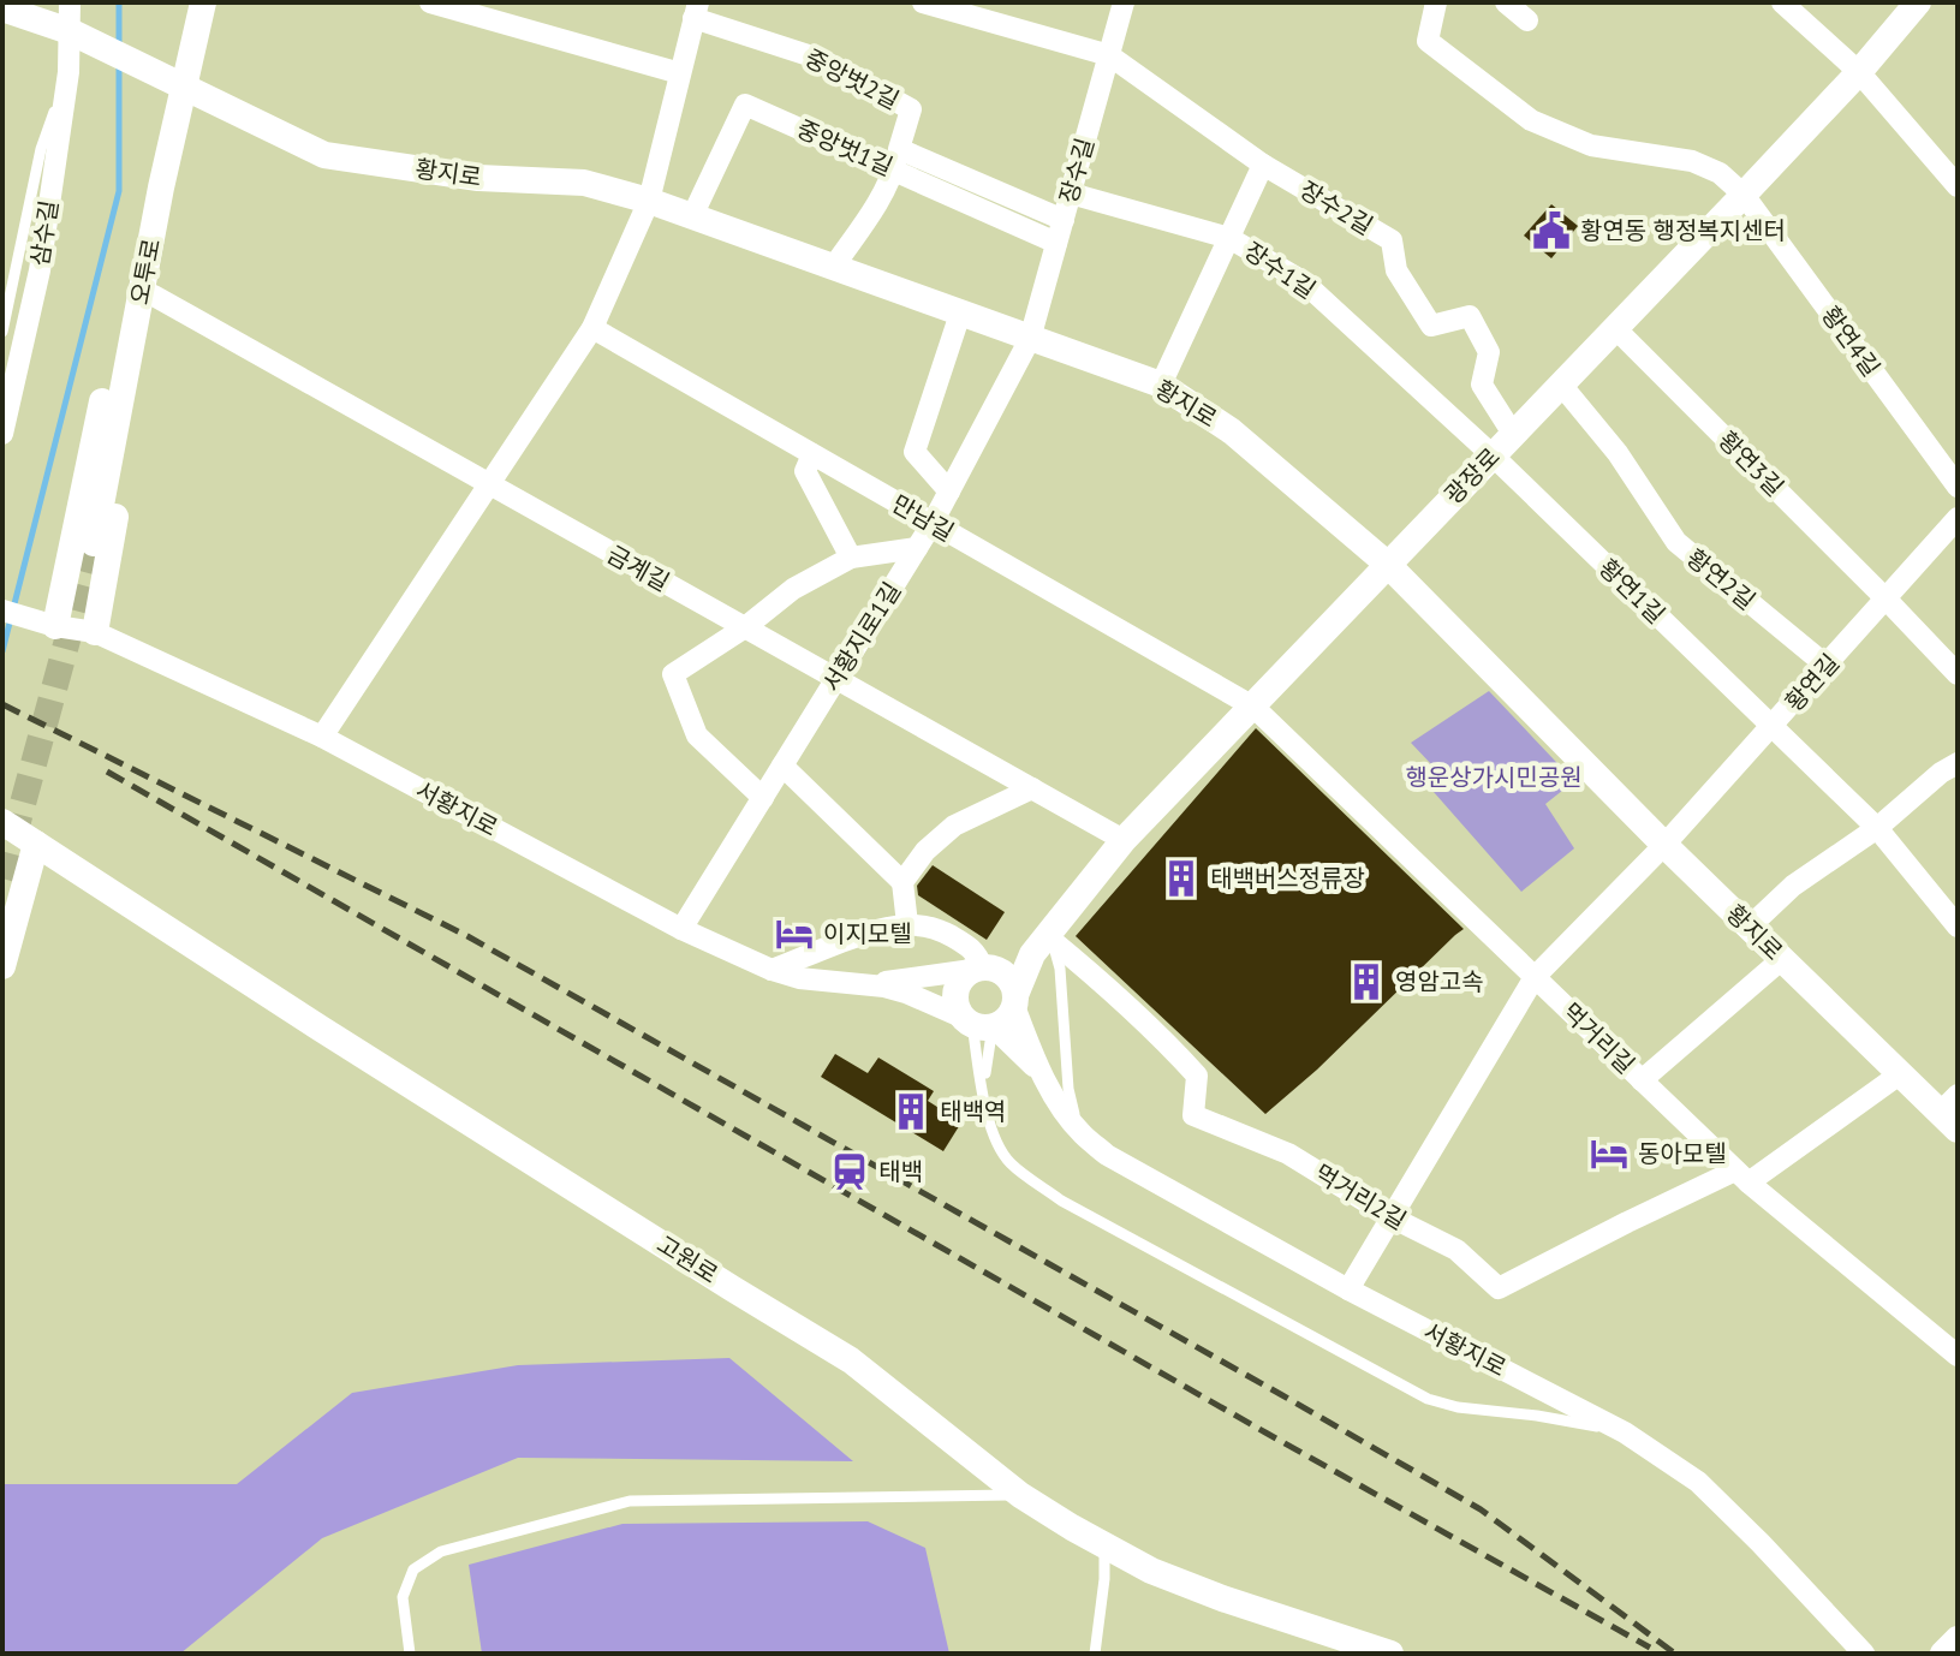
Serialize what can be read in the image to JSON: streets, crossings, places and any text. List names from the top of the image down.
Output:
{
  "streets": {
    "street": [
      "중앙벗2길",
      "중앙벗1길",
      "장수길",
      "황지로",
      "장수2길",
      "삼수길",
      "장수1길",
      "오투로",
      "황연4길",
      "황연3길",
      "광장로",
      "만남길",
      "금계길",
      "황연2길",
      "황연1길",
      "서황지로1길",
      "황연길",
      "서황지로",
      "먹거리길",
      "먹거리2길",
      "고원로"
    ]
  },
  "crossings": [
    ["중앙벗2길", "중앙벗1길"],
    ["중앙벗2길", "장수길"],
    ["중앙벗1길", "장수길"],
    ["중앙벗1길", "황지로"],
    ["장수길", "황지로"],
    ["장수길", "장수2길"],
    ["장수길", "장수1길"],
    ["장수길", "서황지로1길"],
    ["황지로", "삼수길"],
    ["황지로", "오투로"],
    ["황지로", "광장로"],
    ["황지로", "서황지로1길"],
    ["황지로", "황연길"],
    ["장수2길", "광장로"],
    ["장수1길", "광장로"],
    ["장수1길", "황연1길"],
    ["황연4길", "광장로"],
    ["황연3길", "광장로"],
    ["황연3길", "황연길"],
    ["광장로", "만남길"],
    ["광장로", "금계길"],
    ["광장로", "황연2길"],
    ["광장로", "황연1길"],
    ["광장로", "먹거리길"],
    ["광장로", "먹거리2길"],
    ["만남길", "서황지로1길"],
    ["만남길", "먹거리길"],
    ["금계길", "서황지로1길"],
    ["황연2길", "황연길"],
    ["황연1길", "황연길"],
    ["서황지로1길", "서황지로"],
    ["황연길", "서황지로"],
    ["황연길", "먹거리길"],
    ["황연길", "먹거리2길"],
    ["먹거리길", "먹거리2길"]
  ],
  "parks": ["행운상가시민공원"],
  "places": {
    "public building": ["황연동 행정복지센터"],
    "building": ["태백버스정류장", "영암고속", "태백역"],
    "hotel": ["이지모텔", "동아모텔"],
    "station": ["태백"]
  }
}
